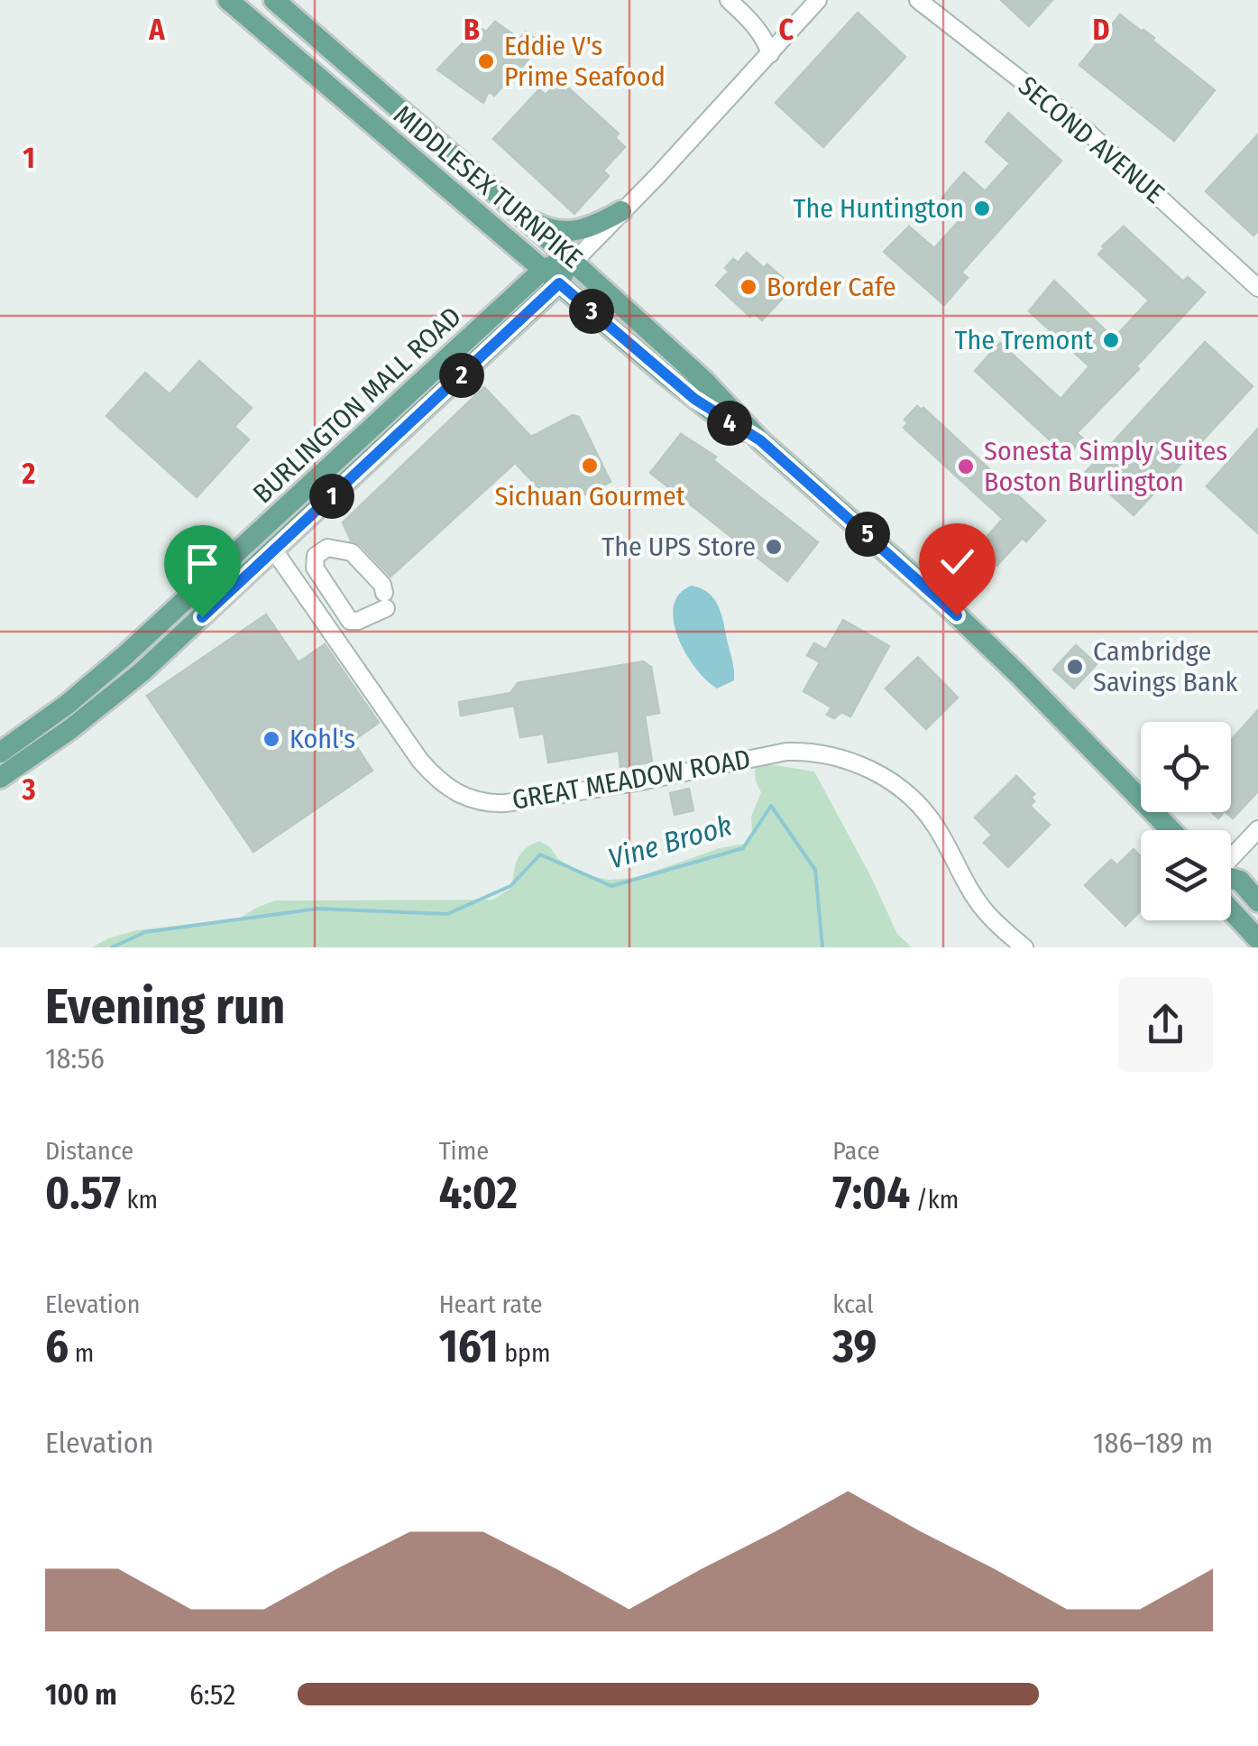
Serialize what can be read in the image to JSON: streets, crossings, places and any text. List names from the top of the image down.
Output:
{
  "streets": {
    "main road": ["MIDDLESEX TURNPIKE", "BURLINGTON MALL ROAD"],
    "street": ["SECOND AVENUE", "GREAT MEADOW ROAD"]
  },
  "crossings": [
    ["MIDDLESEX TURNPIKE", "BURLINGTON MALL ROAD"],
    ["BURLINGTON MALL ROAD", "GREAT MEADOW ROAD"]
  ],
  "water": ["Vine Brook"],
  "places": [
    "Eddie V's Prime Seafood",
    "The Huntington",
    "Border Cafe",
    "The Tremont",
    "Sichuan Gourmet",
    "Sonesta Simply Suites Boston Burlington",
    "The UPS Store",
    "Cambridge Savings Bank",
    "Kohl's"
  ],
  "page": {
    "pins": [
      "3",
      "2",
      "4",
      "1",
      "5"
    ],
    "heading": ["Evening run", "18:56"],
    "stats": [
      ["Distance", "0.57 km"],
      ["Time", "4:02"],
      ["Pace", "7:04 /km"],
      ["Elevation", "6 m"],
      ["Heart rate", "161 bpm"],
      ["kcal", "39"]
    ],
    "chart": ["Elevation", "186–189 m"],
    "list": [
      {
        "name": "100 m",
        "note": "6:52"
      }
    ]
  },
  "grid": {
    "columns": [
      "A",
      "B",
      "C",
      "D"
    ],
    "rows": ["1", "2", "3"]
  }
}
